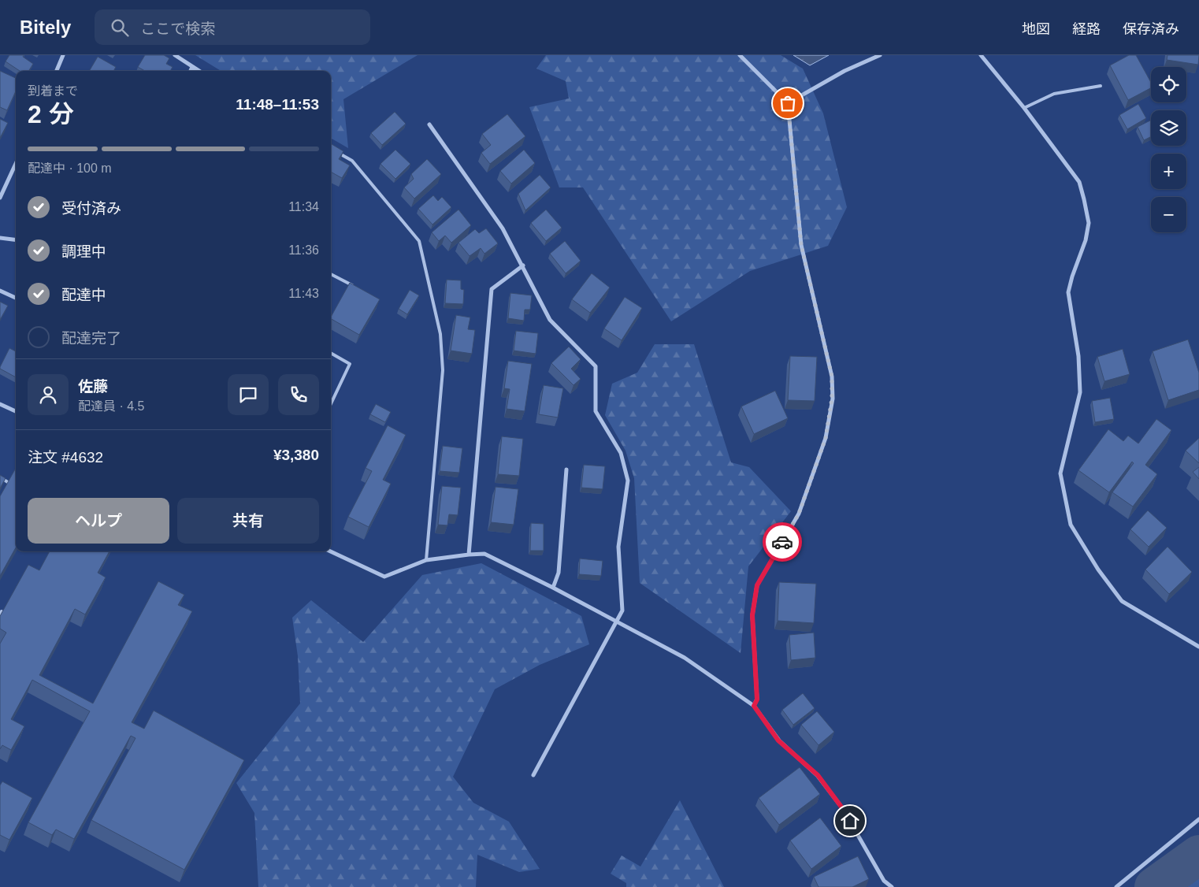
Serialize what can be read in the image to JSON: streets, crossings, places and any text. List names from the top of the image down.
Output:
{
  "page": {
    "header": "Bitely",
    "search": "ここで検索",
    "nav": ["地図", "経路", "保存済み"],
    "map_buttons": ["+", "−"],
    "heading": ["2 分", "到着まで", "11:48–11:53"],
    "panel": [
      "佐藤",
      "配達員 · 4.5",
      "注文 #4632",
      "¥3,380"
    ],
    "bar": "配達中 · 100 m",
    "list": [
      ["受付済み", "11:34"],
      ["調理中", "11:36"],
      ["配達中", "11:43"],
      "配達完了"
    ],
    "buttons": ["ヘルプ", "共有"]
  }
}
